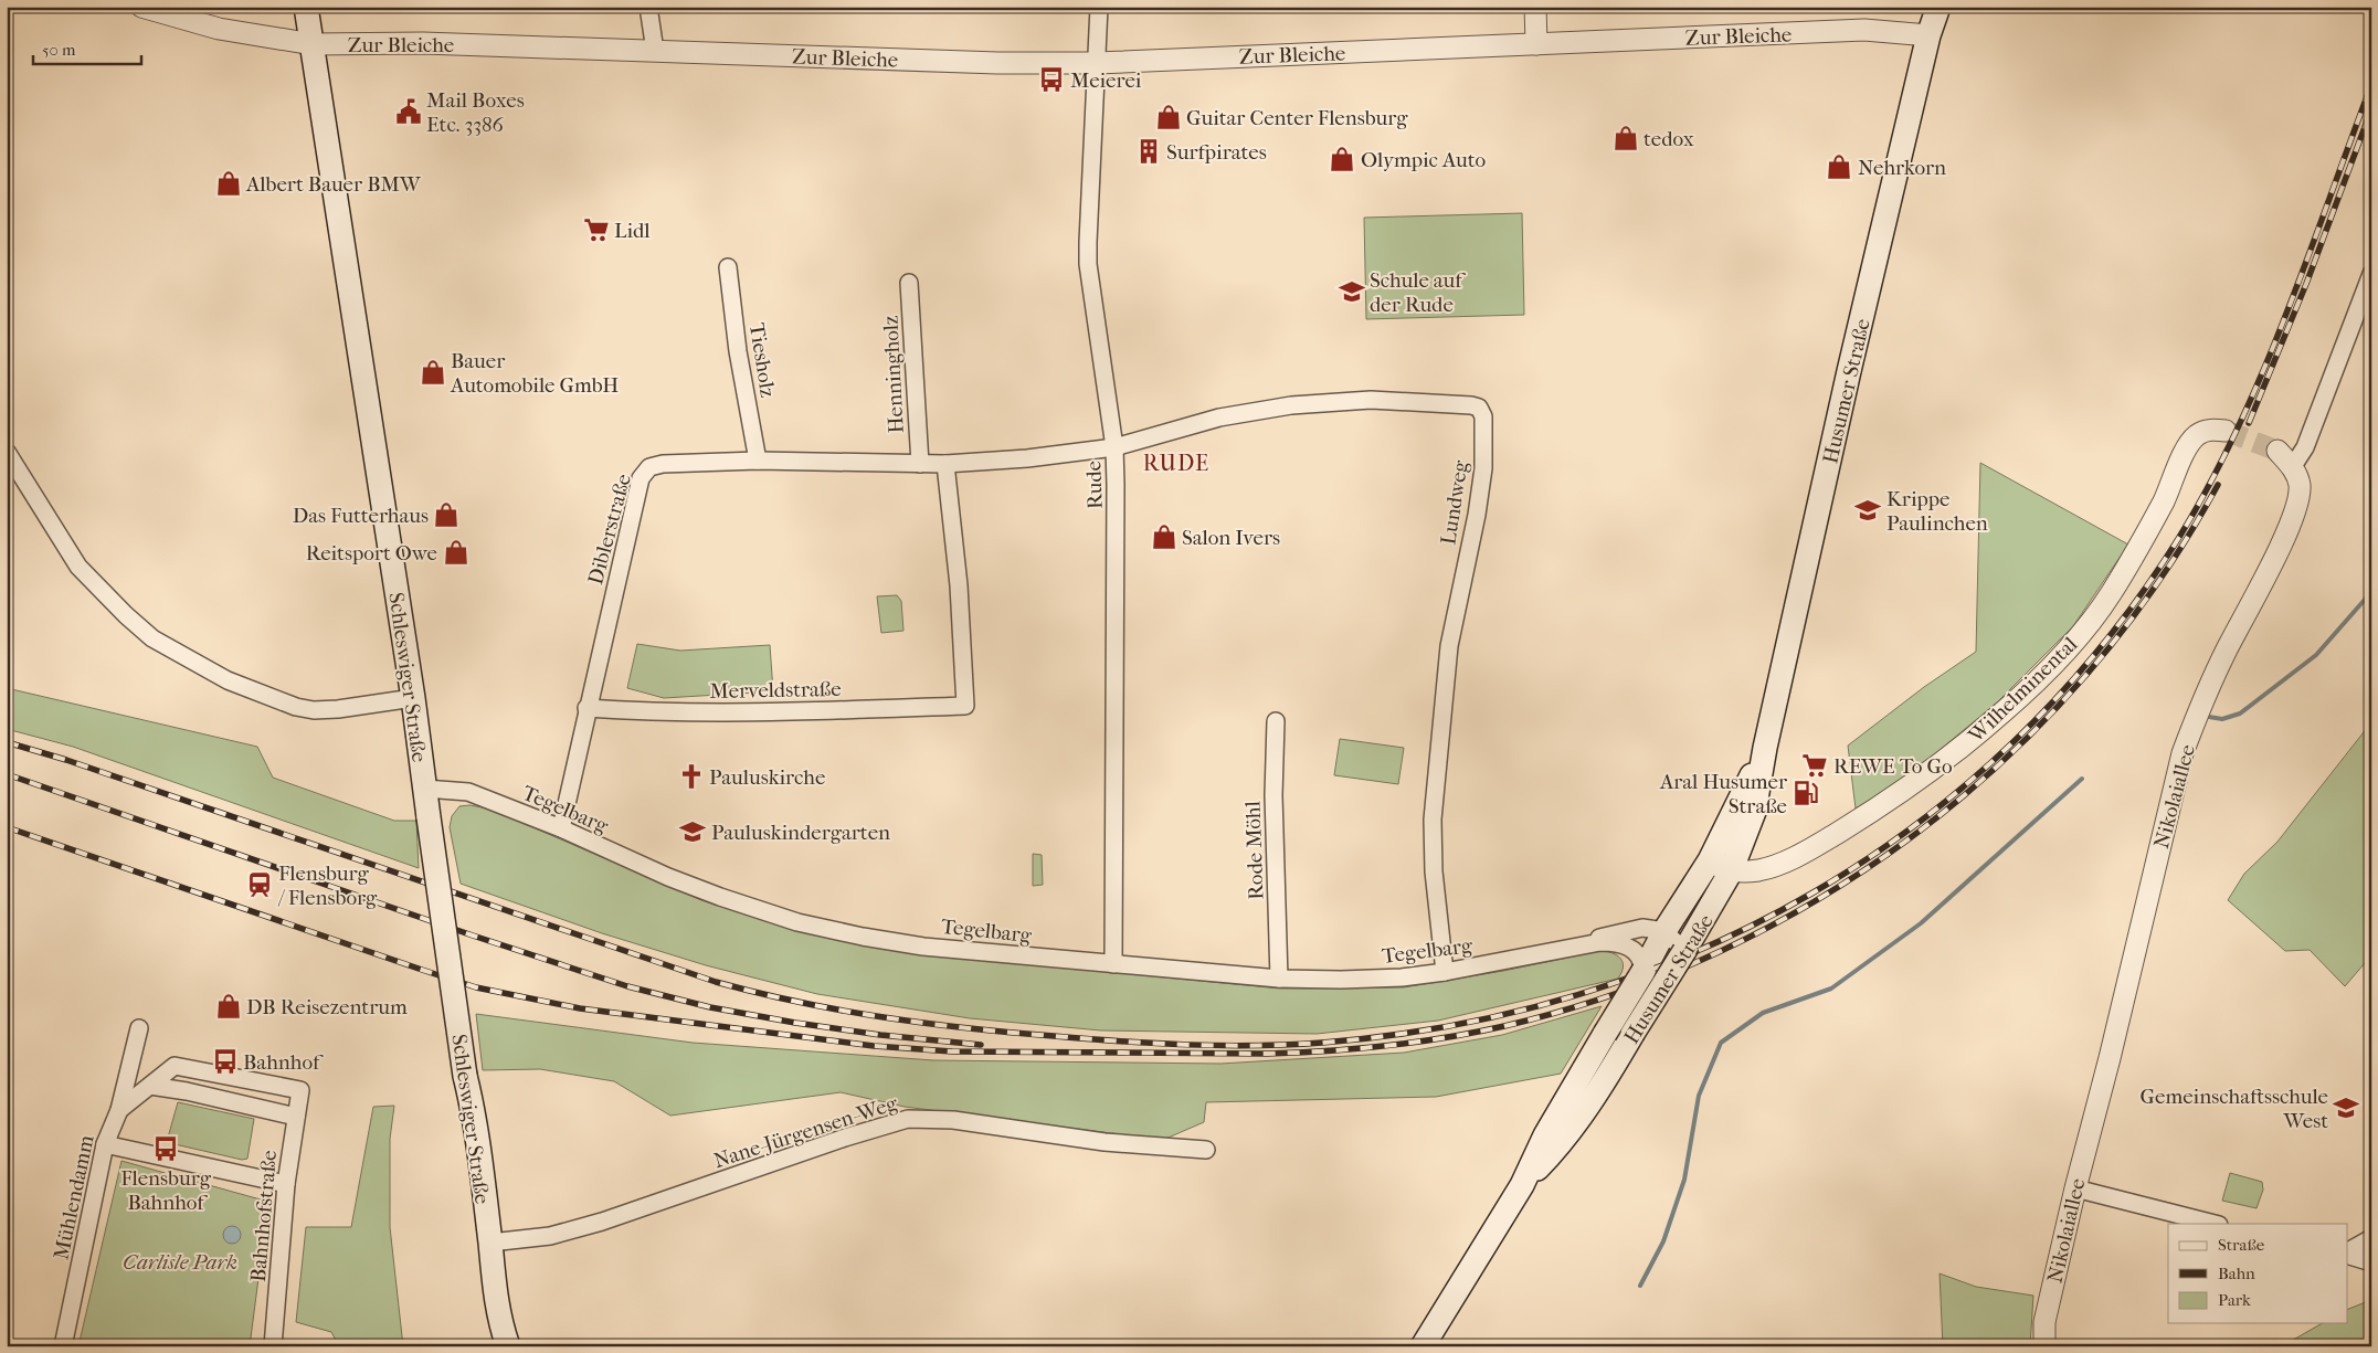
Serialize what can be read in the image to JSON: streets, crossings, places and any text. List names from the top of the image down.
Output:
{
  "streets": {
    "main road": ["Husumer Straße", "Schleswiger Straße"],
    "street": [
      "Zur Bleiche",
      "Tiesholz",
      "Henningholz",
      "Rude",
      "Lundweg",
      "Diblerstraße",
      "Merveldstraße",
      "Wilhelminental",
      "Nikolaiallee",
      "Tegelbarg",
      "Rode Möhl",
      "Nane-Jürgensen-Weg",
      "Mühlendamm",
      "Bahnhofstraße"
    ]
  },
  "crossings": [
    ["Zur Bleiche", "Husumer Straße"],
    ["Zur Bleiche", "Rude"],
    ["Zur Bleiche", "Schleswiger Straße"],
    ["Tiesholz", "Diblerstraße"],
    ["Henningholz", "Diblerstraße"],
    ["Husumer Straße", "Wilhelminental"],
    ["Husumer Straße", "Tegelbarg"],
    ["Rude", "Lundweg"],
    ["Rude", "Diblerstraße"],
    ["Rude", "Tegelbarg"],
    ["Lundweg", "Diblerstraße"],
    ["Lundweg", "Tegelbarg"],
    ["Diblerstraße", "Merveldstraße"],
    ["Diblerstraße", "Tegelbarg"],
    ["Schleswiger Straße", "Tegelbarg"],
    ["Schleswiger Straße", "Nane-Jürgensen-Weg"],
    ["Tegelbarg", "Rode Möhl"]
  ],
  "districts": ["RUDE"],
  "parks": ["Carlisle Park"],
  "places": {
    "bus stop": ["Meierei", "Bahnhof", "Flensburg Bahnhof"],
    "public building": ["Mail Boxes Etc. 3386"],
    "shop": [
      "Guitar Center Flensburg",
      "tedox",
      "Olympic Auto",
      "Nehrkorn",
      "Albert Bauer BMW",
      "Bauer Automobile GmbH",
      "Das Futterhaus",
      "Salon Ivers",
      "Reitsport Owe",
      "DB Reisezentrum"
    ],
    "building": ["Surfpirates"],
    "supermarket": ["Lidl", "REWE To Go"],
    "school or university": [
      "Schule auf der Rude",
      "Krippe Paulinchen",
      "Pauluskindergarten",
      "Gemeinschaftsschule West"
    ],
    "church": ["Pauluskirche"],
    "fuel station": ["Aral Husumer Straße"],
    "station": ["Flensburg / Flensborg"]
  },
  "legend": ["Straße", "Bahn", "Park"],
  "scale_bar": "50 m"
}
